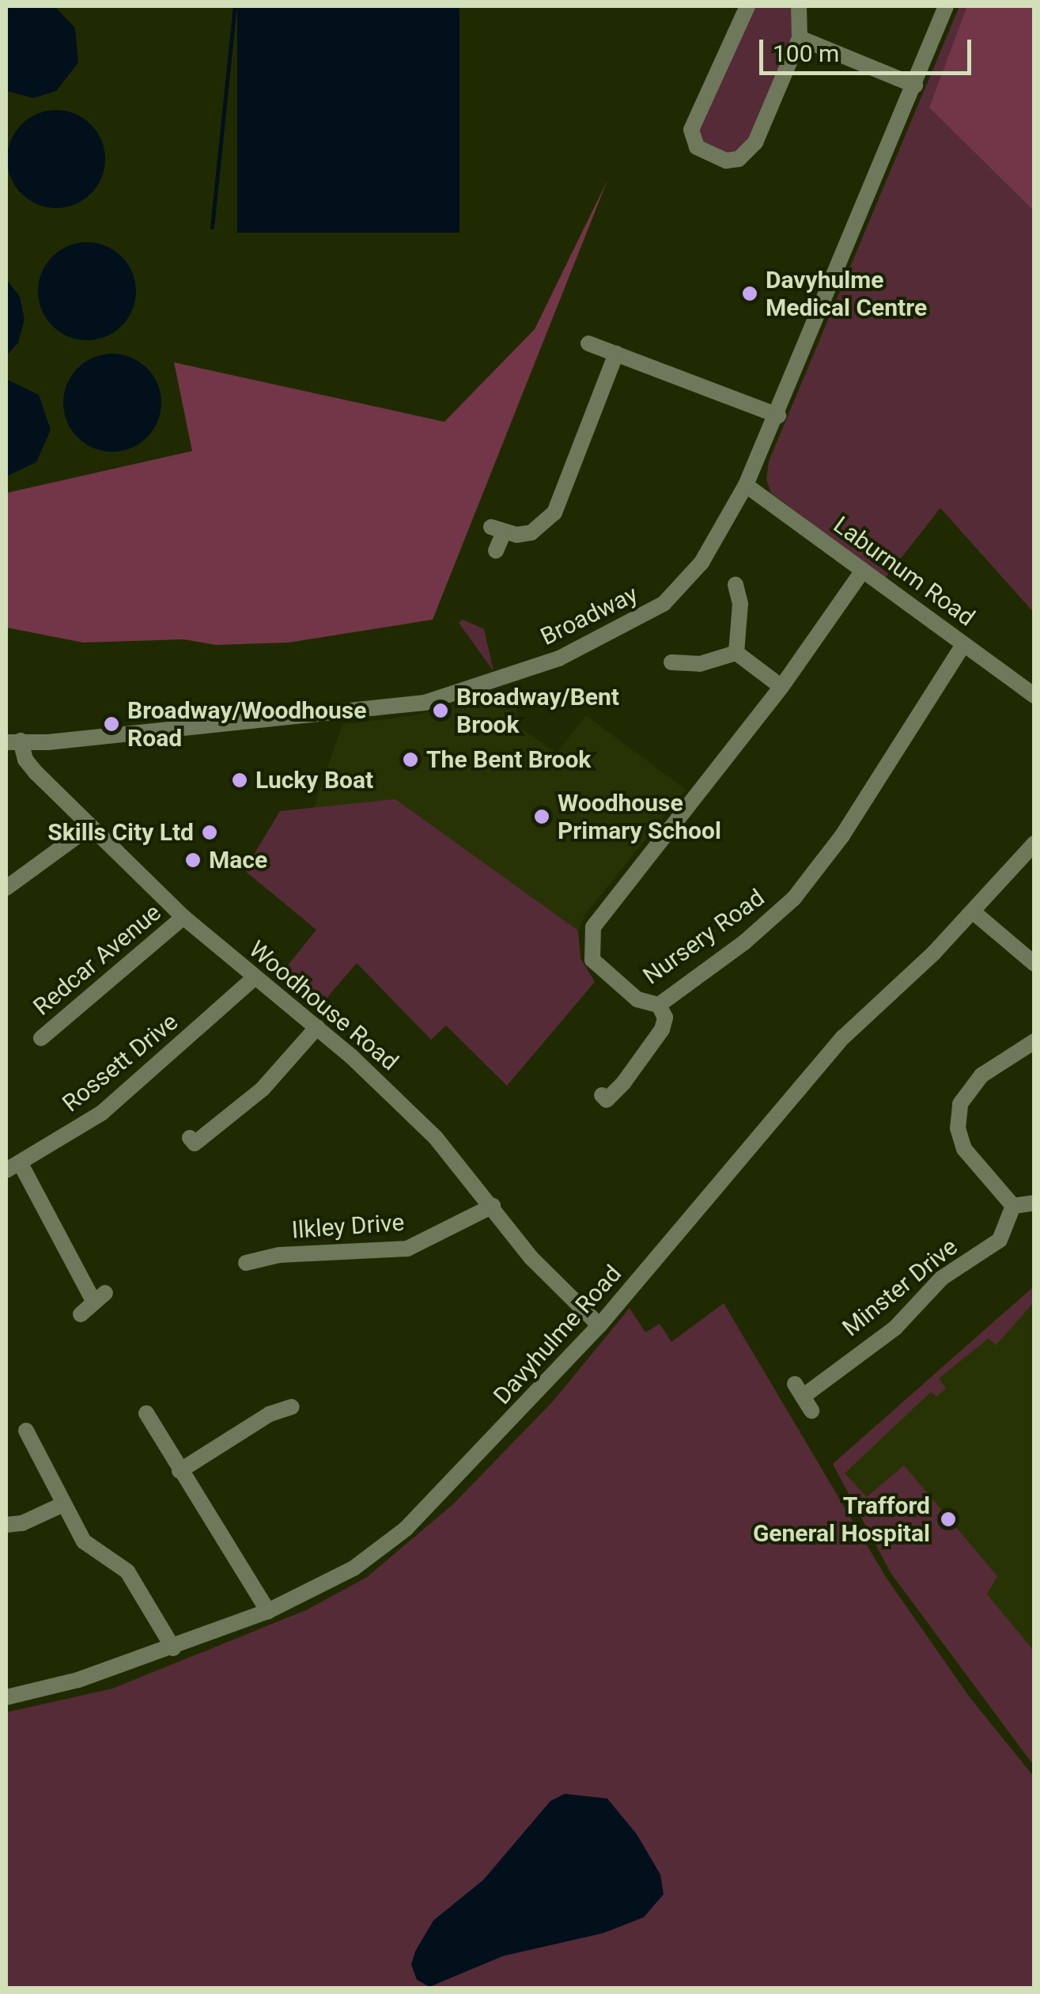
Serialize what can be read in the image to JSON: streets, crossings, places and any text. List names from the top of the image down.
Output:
{
  "streets": {
    "street": [
      "Laburnum Road",
      "Broadway",
      "Nursery Road",
      "Redcar Avenue",
      "Woodhouse Road",
      "Rossett Drive",
      "Ilkley Drive",
      "Minster Drive",
      "Davyhulme Road"
    ]
  },
  "crossings": [
    ["Laburnum Road", "Broadway"],
    ["Laburnum Road", "Nursery Road"],
    ["Broadway", "Woodhouse Road"],
    ["Redcar Avenue", "Woodhouse Road"],
    ["Woodhouse Road", "Rossett Drive"],
    ["Woodhouse Road", "Ilkley Drive"],
    ["Woodhouse Road", "Davyhulme Road"]
  ],
  "places": [
    "Davyhulme Medical Centre",
    "Broadway/Bent Brook",
    "Broadway/Woodhouse Road",
    "The Bent Brook",
    "Lucky Boat",
    "Woodhouse Primary School",
    "Skills City Ltd",
    "Mace",
    "Trafford General Hospital"
  ],
  "scale_bar": "100 m"
}
